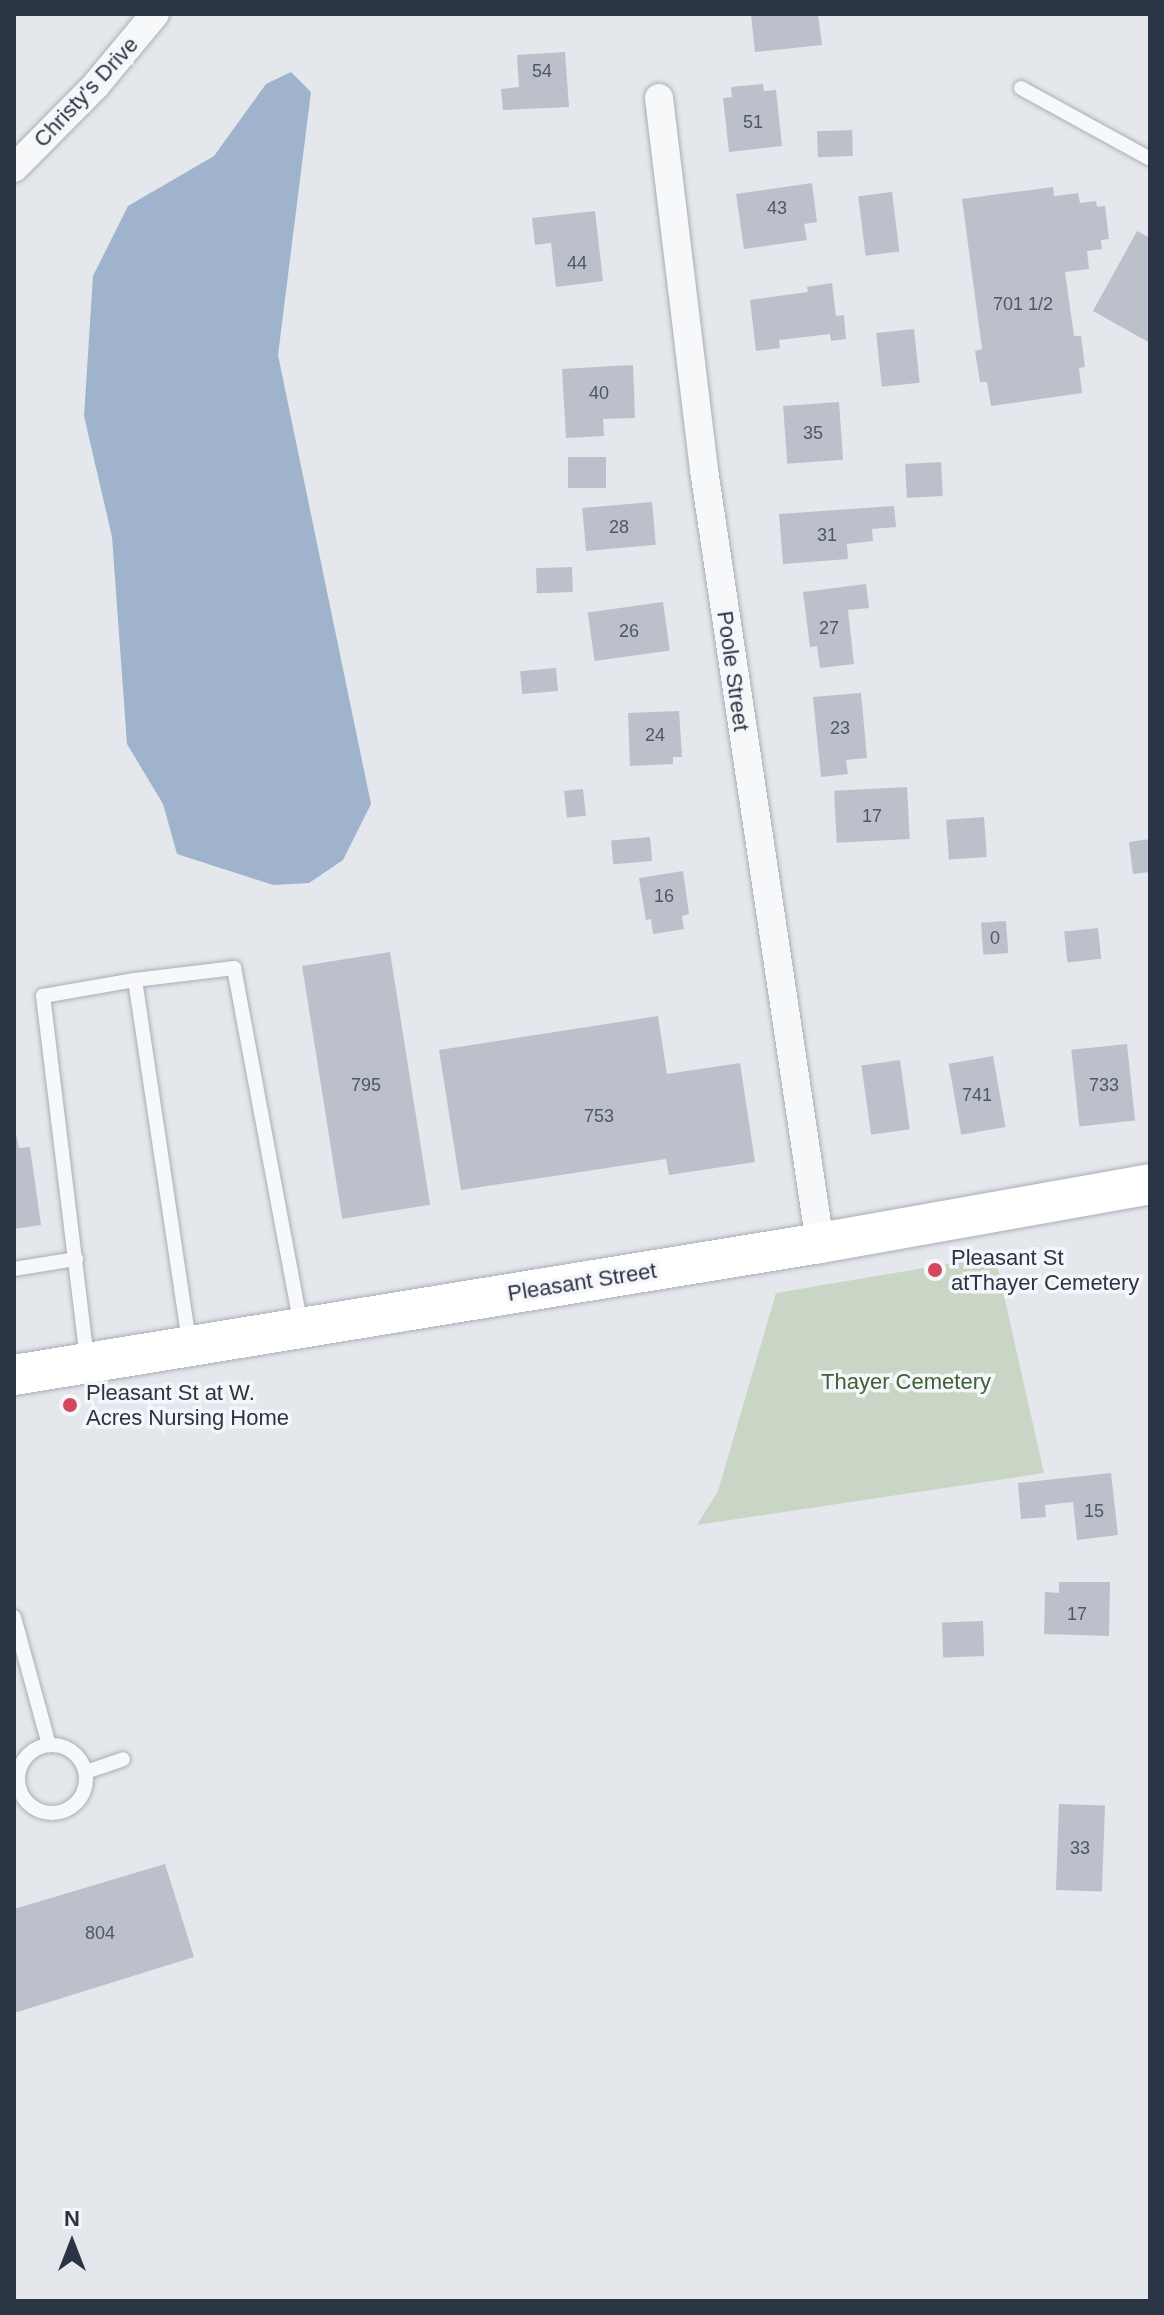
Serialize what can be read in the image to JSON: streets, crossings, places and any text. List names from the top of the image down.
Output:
{
  "streets": {
    "main road": ["Pleasant Street"],
    "street": ["Christy's Drive", "Poole Street"]
  },
  "crossings": [
    ["Poole Street", "Pleasant Street"]
  ],
  "parks": ["Thayer Cemetery"],
  "places": ["Pleasant St atThayer Cemetery", "Pleasant St at W. Acres Nursing Home"],
  "house_numbers": [
    "54",
    "51",
    "43",
    "44",
    "701 1/2",
    "40",
    "35",
    "28",
    "31",
    "27",
    "26",
    "23",
    "24",
    "17",
    "16",
    "0",
    "795",
    "733",
    "741",
    "753",
    "15",
    "17",
    "33",
    "804"
  ],
  "north": "top"
}
